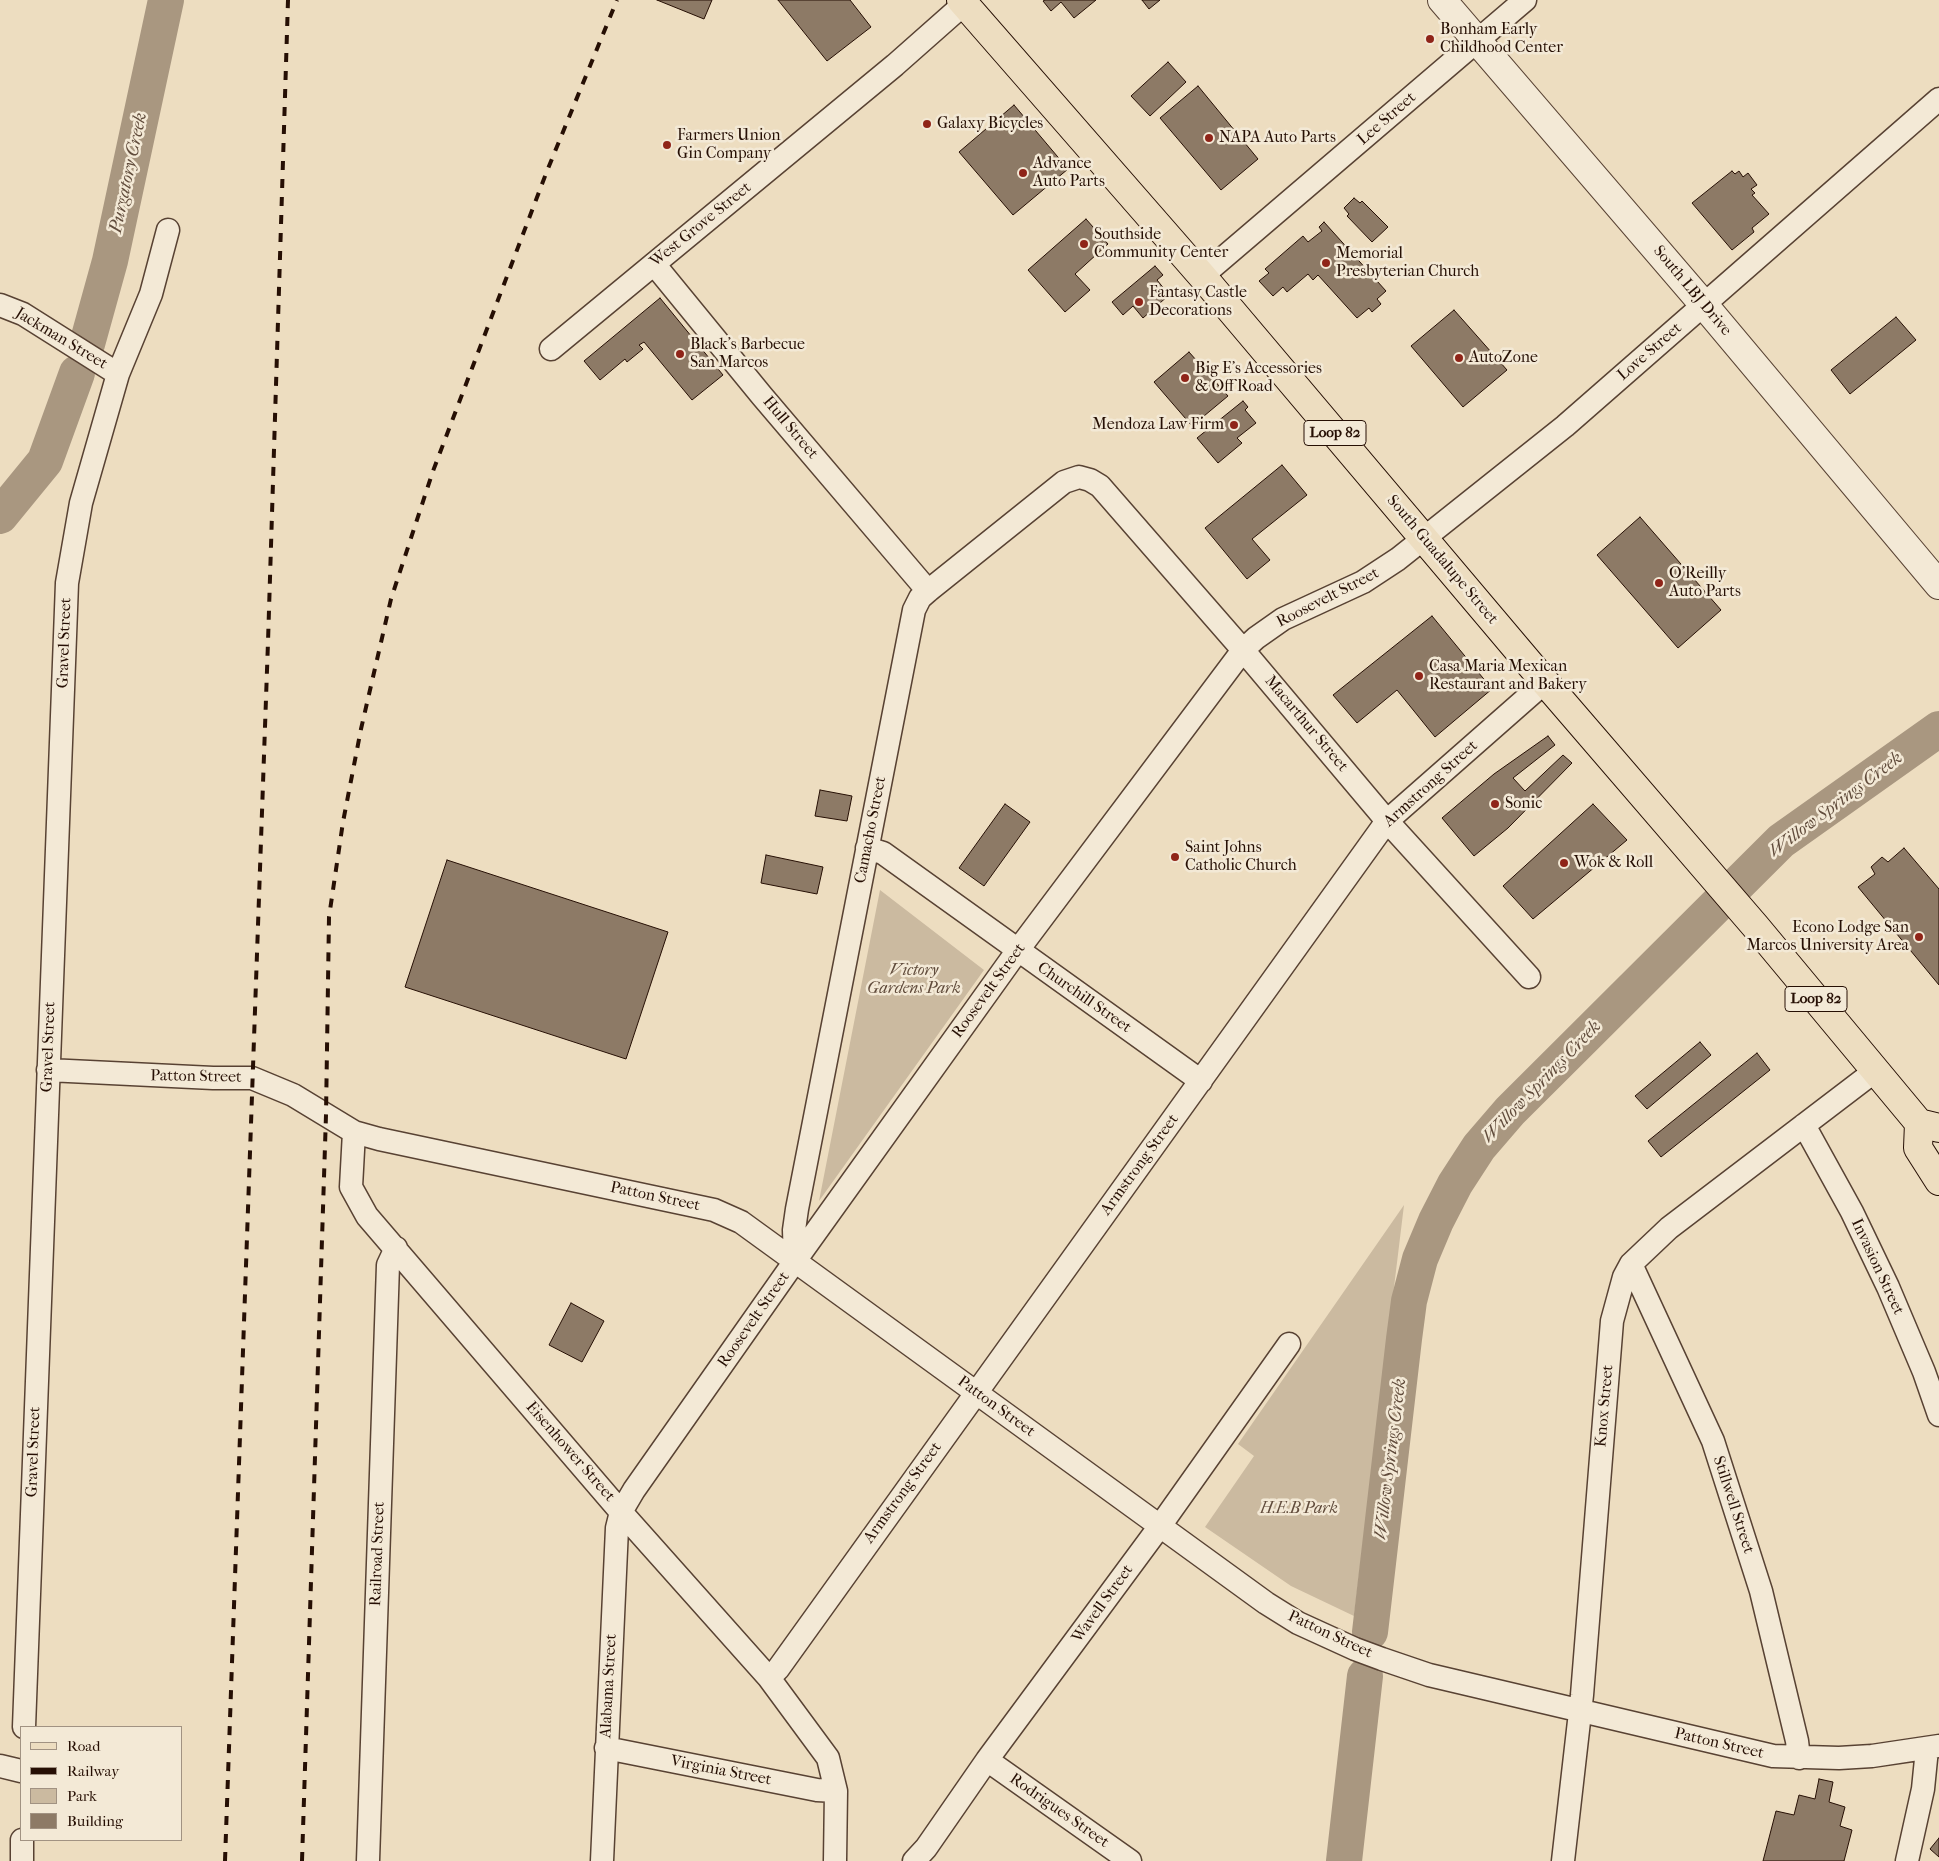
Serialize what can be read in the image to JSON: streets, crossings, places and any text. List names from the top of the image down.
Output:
{
  "streets": {
    "main road": ["Loop 82", "South Guadalupe Street"],
    "street": [
      "Lee Street",
      "West Grove Street",
      "South LBJ Drive",
      "Jackman Street",
      "Love Street",
      "Hull Street",
      "Roosevelt Street",
      "Gravel Street",
      "Macarthur Street",
      "Armstrong Street",
      "Camacho Street",
      "Churchill Street",
      "Patton Street",
      "Invasion Street",
      "Knox Street",
      "Eisenhower Street",
      "Stillwell Street",
      "Railroad Street",
      "Wavell Street",
      "Alabama Street",
      "Virginia Street",
      "Rodrigues Street"
    ]
  },
  "crossings": [
    ["Lee Street", "South LBJ Drive"],
    ["Lee Street", "South Guadalupe Street"],
    ["West Grove Street", "Hull Street"],
    ["West Grove Street", "South Guadalupe Street"],
    ["South LBJ Drive", "Love Street"],
    ["Jackman Street", "Gravel Street"],
    ["Love Street", "South Guadalupe Street"],
    ["Love Street", "Roosevelt Street"],
    ["Hull Street", "Camacho Street"],
    ["South Guadalupe Street", "Roosevelt Street"],
    ["South Guadalupe Street", "Armstrong Street"],
    ["South Guadalupe Street", "Knox Street"],
    ["Roosevelt Street", "Macarthur Street"],
    ["Roosevelt Street", "Camacho Street"],
    ["Roosevelt Street", "Churchill Street"],
    ["Roosevelt Street", "Patton Street"],
    ["Roosevelt Street", "Eisenhower Street"],
    ["Roosevelt Street", "Alabama Street"],
    ["Gravel Street", "Patton Street"],
    ["Macarthur Street", "Armstrong Street"],
    ["Macarthur Street", "Camacho Street"],
    ["Armstrong Street", "Churchill Street"],
    ["Armstrong Street", "Patton Street"],
    ["Armstrong Street", "Eisenhower Street"],
    ["Camacho Street", "Churchill Street"],
    ["Camacho Street", "Patton Street"],
    ["Patton Street", "Knox Street"],
    ["Patton Street", "Eisenhower Street"],
    ["Patton Street", "Stillwell Street"],
    ["Patton Street", "Wavell Street"],
    ["Invasion Street", "Knox Street"],
    ["Knox Street", "Stillwell Street"],
    ["Eisenhower Street", "Railroad Street"],
    ["Eisenhower Street", "Alabama Street"],
    ["Eisenhower Street", "Virginia Street"],
    ["Wavell Street", "Rodrigues Street"],
    ["Alabama Street", "Virginia Street"]
  ],
  "water": ["Purgatory Creek", "Willow Springs Creek"],
  "parks": ["Victory Gardens Park", "H.E.B Park"],
  "places": [
    "Bonham Early Childhood Center",
    "Galaxy Bicycles",
    "NAPA Auto Parts",
    "Farmers Union Gin Company",
    "Advance Auto Parts",
    "Southside Community Center",
    "Memorial Presbyterian Church",
    "Fantasy Castle Decorations",
    "Black's Barbecue San Marcos",
    "AutoZone",
    "Big E's Accessories & Off Road",
    "Mendoza Law Firm",
    "O'Reilly Auto Parts",
    "Casa Maria Mexican Restaurant and Bakery",
    "Sonic",
    "Saint Johns Catholic Church",
    "Wok & Roll",
    "Econo Lodge San Marcos University Area"
  ],
  "legend": [
    "Road",
    "Railway",
    "Park",
    "Building"
  ]
}
